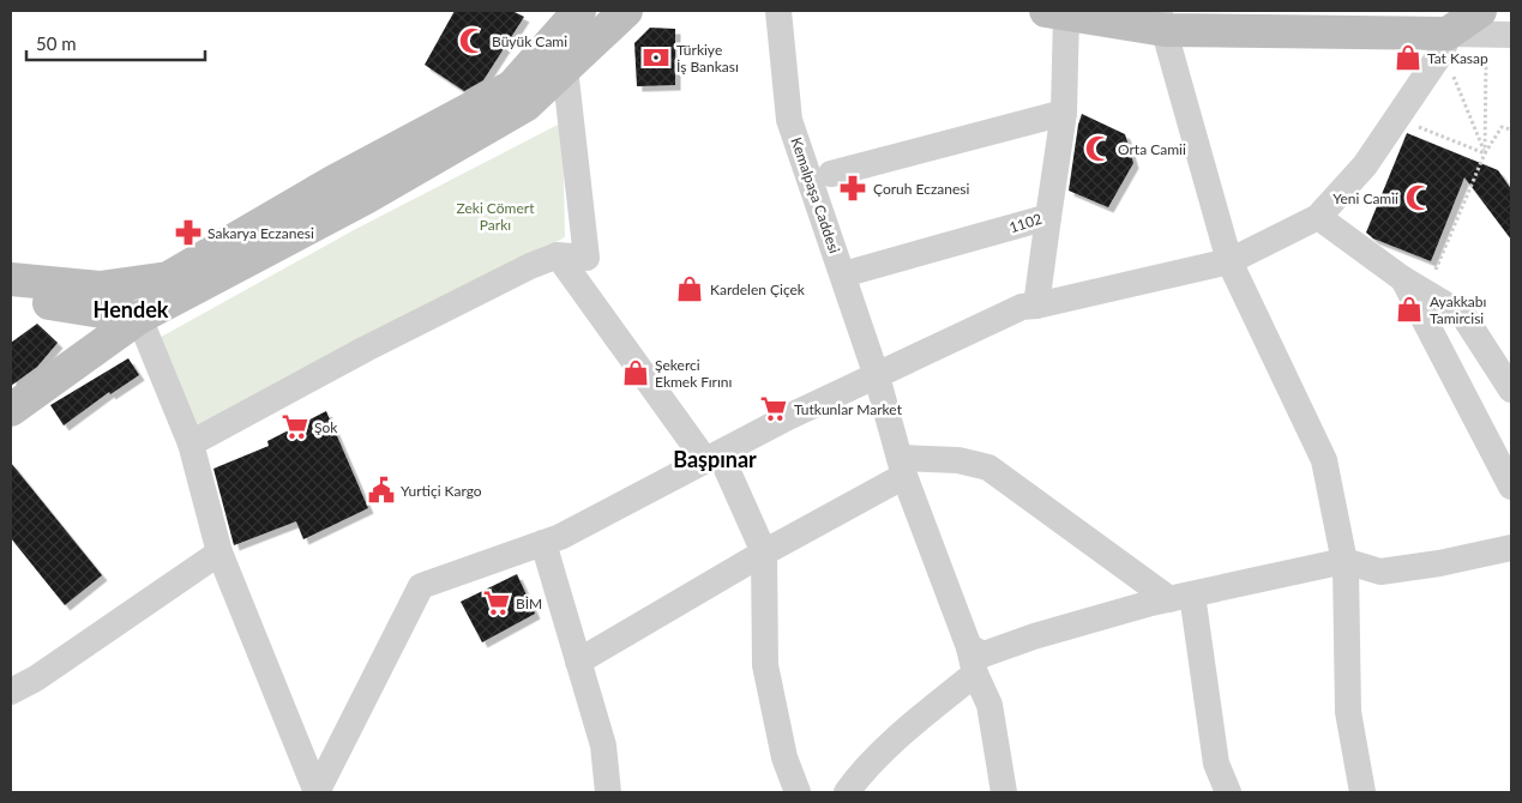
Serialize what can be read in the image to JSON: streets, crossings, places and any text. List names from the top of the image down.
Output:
{
  "streets": {
    "street": ["Kemalpaşa Caddesi", "1102"]
  },
  "crossings": [
    ["Kemalpaşa Caddesi", "1102"]
  ],
  "districts": ["Hendek", "Başpınar"],
  "parks": ["Zeki Cömert Parkı"],
  "places": {
    "mosque": ["Büyük Cami", "Orta Camii", "Yeni Camii"],
    "bank": ["Türkiye İş Bankası"],
    "shop": [
      "Tat Kasap",
      "Kardelen Çiçek",
      "Ayakkabı Tamircisi",
      "Şekerci Ekmek Fırını"
    ],
    "pharmacy": ["Çoruh Eczanesi", "Sakarya Eczanesi"],
    "supermarket": ["Tutkunlar Market", "Şok", "BİM"],
    "public building": ["Yurtiçi Kargo"]
  },
  "scale_bar": "50 m"
}
